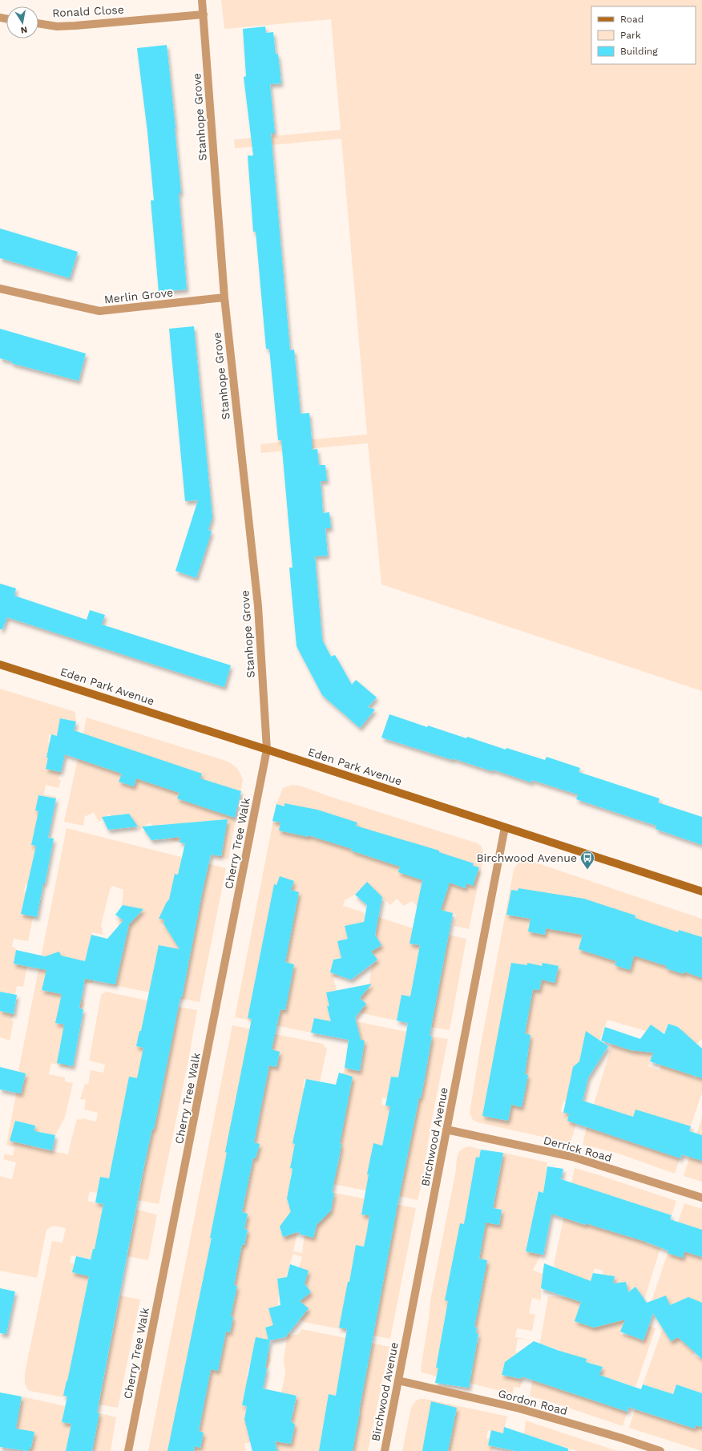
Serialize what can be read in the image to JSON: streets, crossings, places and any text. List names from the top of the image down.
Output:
{
  "streets": {
    "street": [
      "Ronald Close",
      "Stanhope Grove",
      "Merlin Grove",
      "Eden Park Avenue",
      "Cherry Tree Walk",
      "Birchwood Avenue",
      "Derrick Road",
      "Gordon Road"
    ]
  },
  "crossings": [
    ["Ronald Close", "Stanhope Grove"],
    ["Stanhope Grove", "Merlin Grove"],
    ["Stanhope Grove", "Eden Park Avenue"],
    ["Stanhope Grove", "Cherry Tree Walk"],
    ["Eden Park Avenue", "Cherry Tree Walk"],
    ["Eden Park Avenue", "Birchwood Avenue"],
    ["Birchwood Avenue", "Derrick Road"],
    ["Birchwood Avenue", "Gordon Road"]
  ],
  "places": {
    "bus stop": ["Birchwood Avenue"]
  },
  "legend": ["Road", "Park", "Building"],
  "north": "bottom"
}
